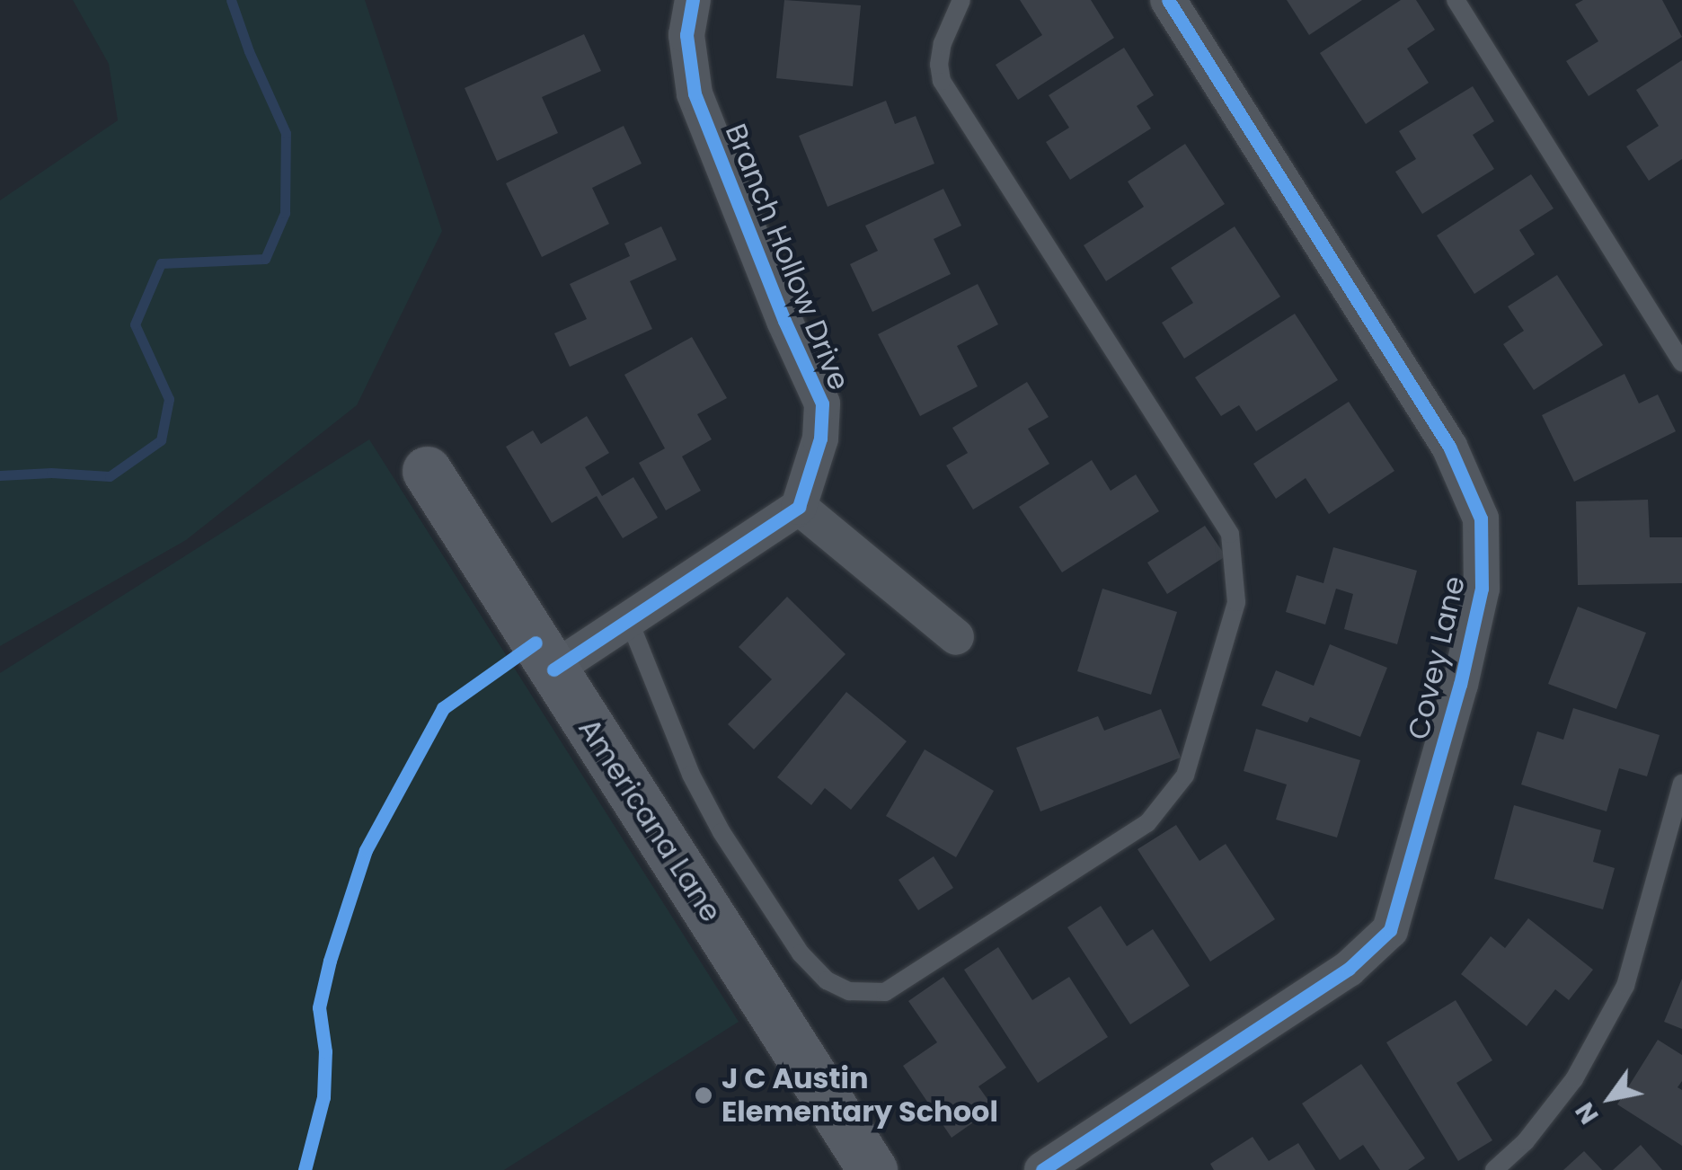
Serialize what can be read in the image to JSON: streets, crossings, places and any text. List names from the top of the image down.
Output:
{
  "streets": {
    "street": ["Branch Hollow Drive", "Covey Lane", "Americana Lane"]
  },
  "places": ["J C Austin Elementary School"],
  "north": "bottom left"
}
